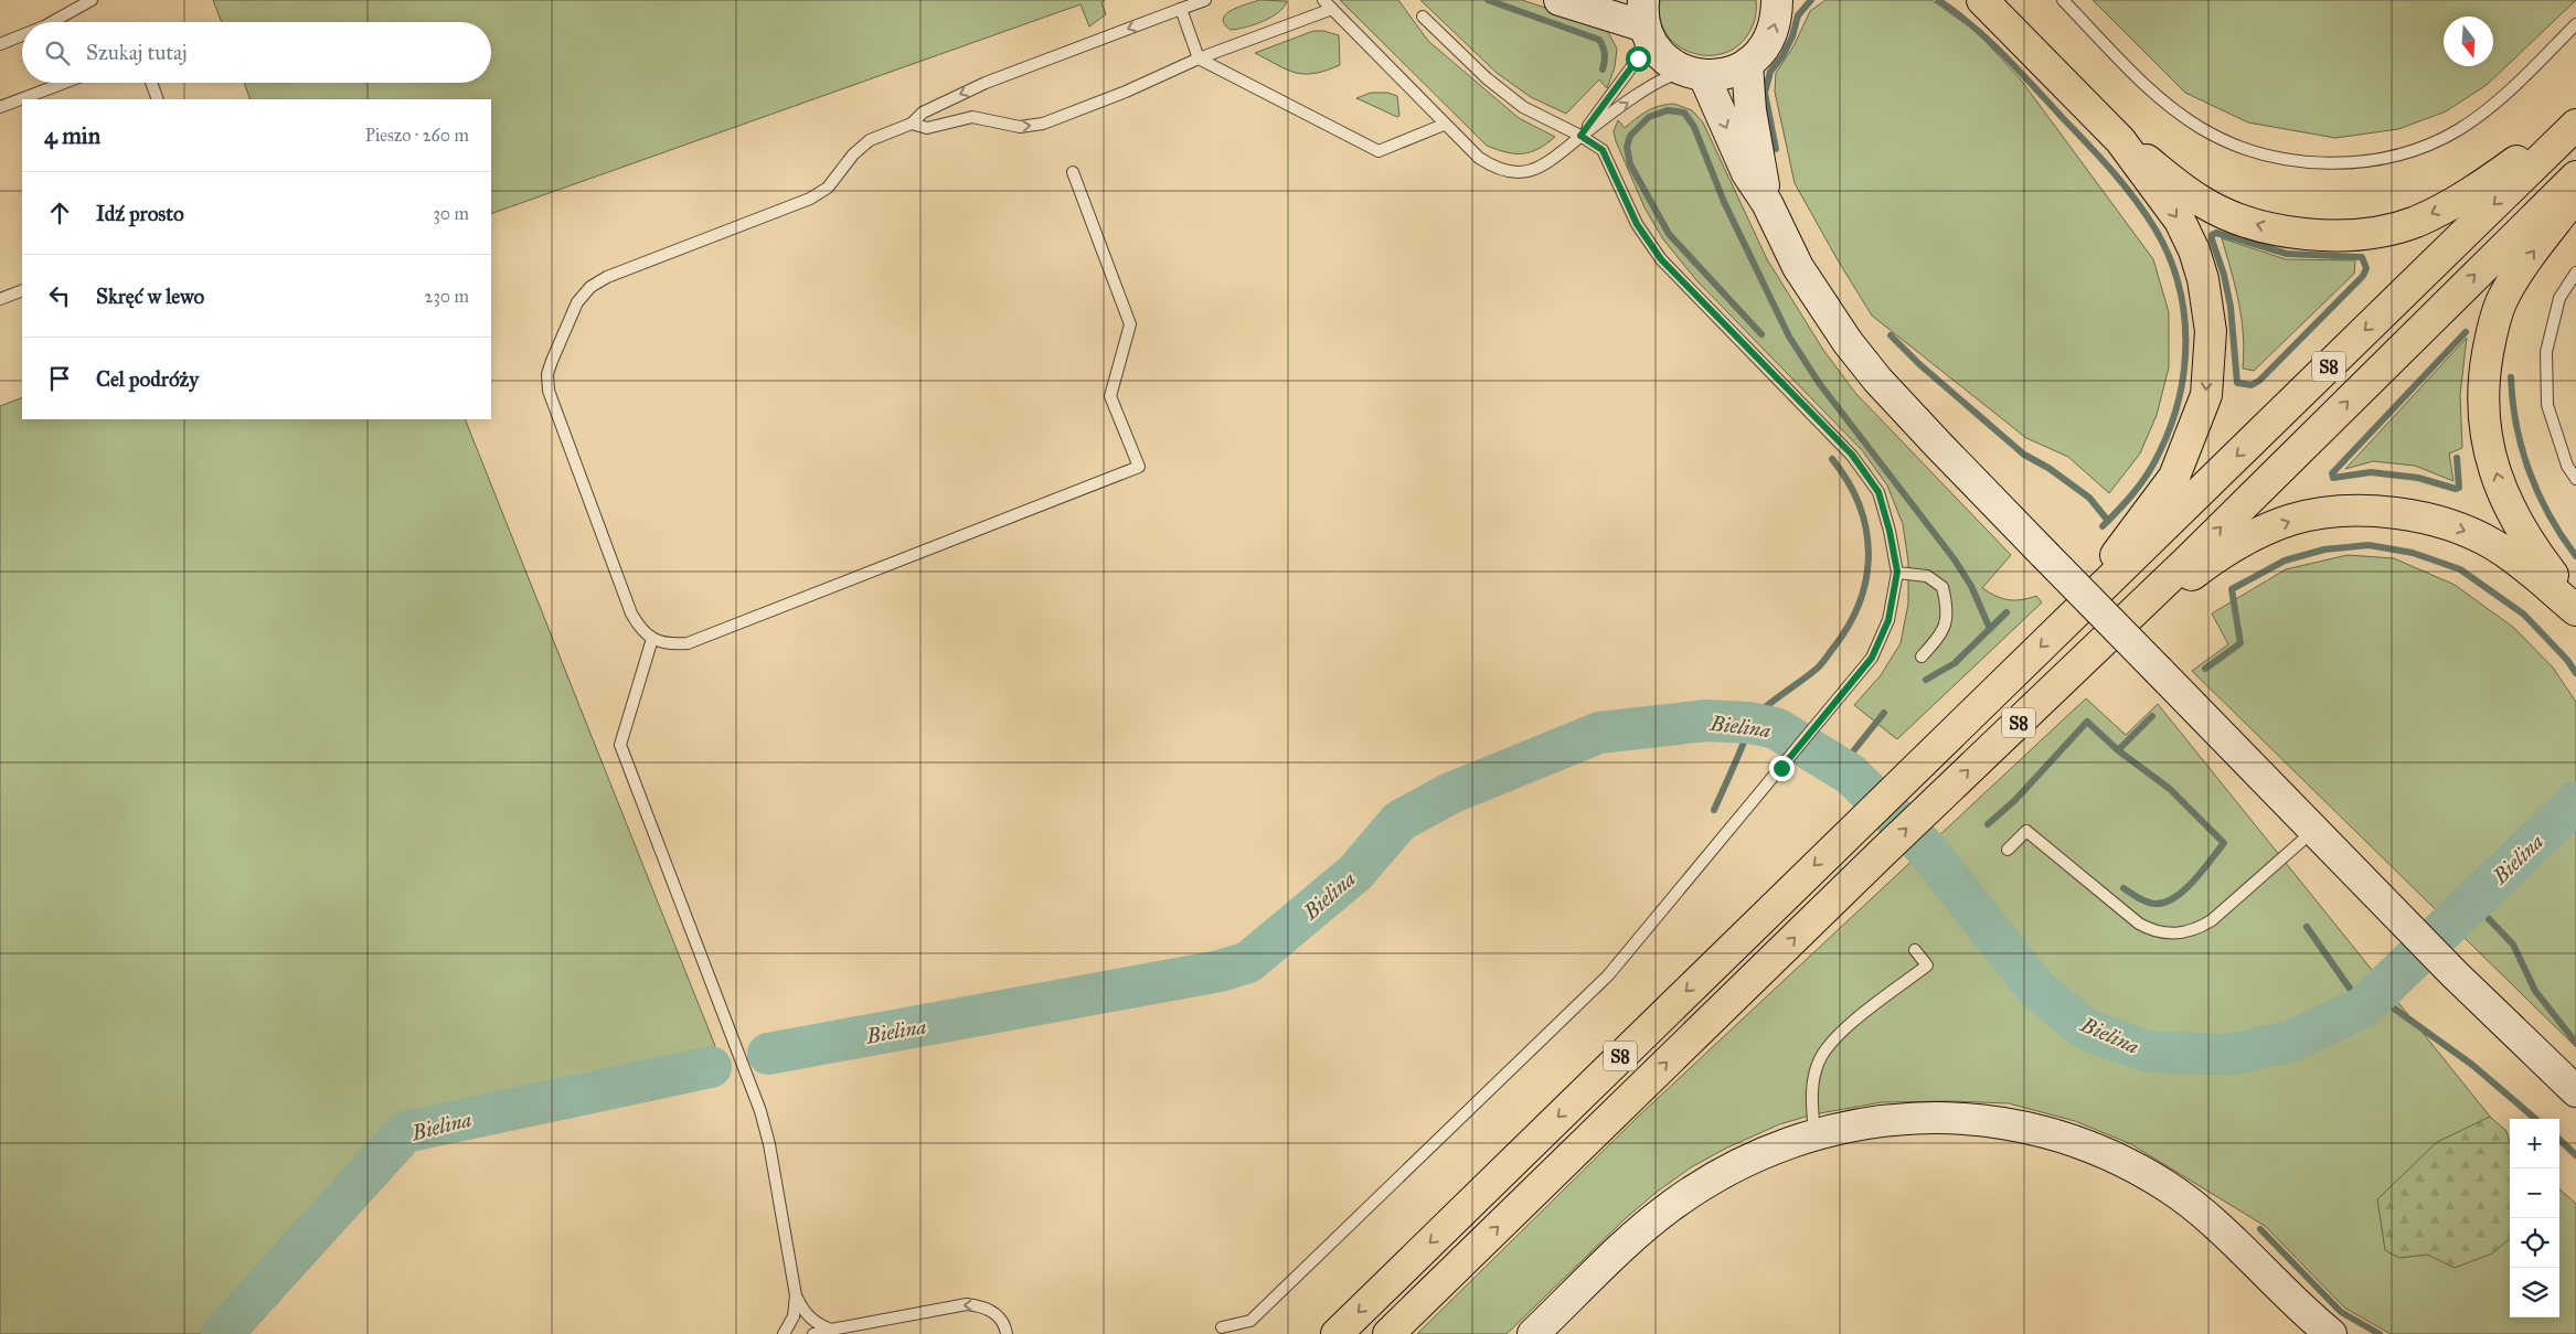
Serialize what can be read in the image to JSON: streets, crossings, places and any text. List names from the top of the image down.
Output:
{
  "streets": {
    "highway": ["S8"]
  },
  "water": ["Bielina"],
  "north": "bottom",
  "page": {
    "search": "Szukaj tutaj",
    "heading": ["4 min", "Pieszo · 260 m"],
    "list": [
      ["Idź prosto", "30 m"],
      ["Skręć w lewo", "230 m"],
      "Cel podróży"
    ],
    "map_buttons": ["+", "−"]
  }
}
